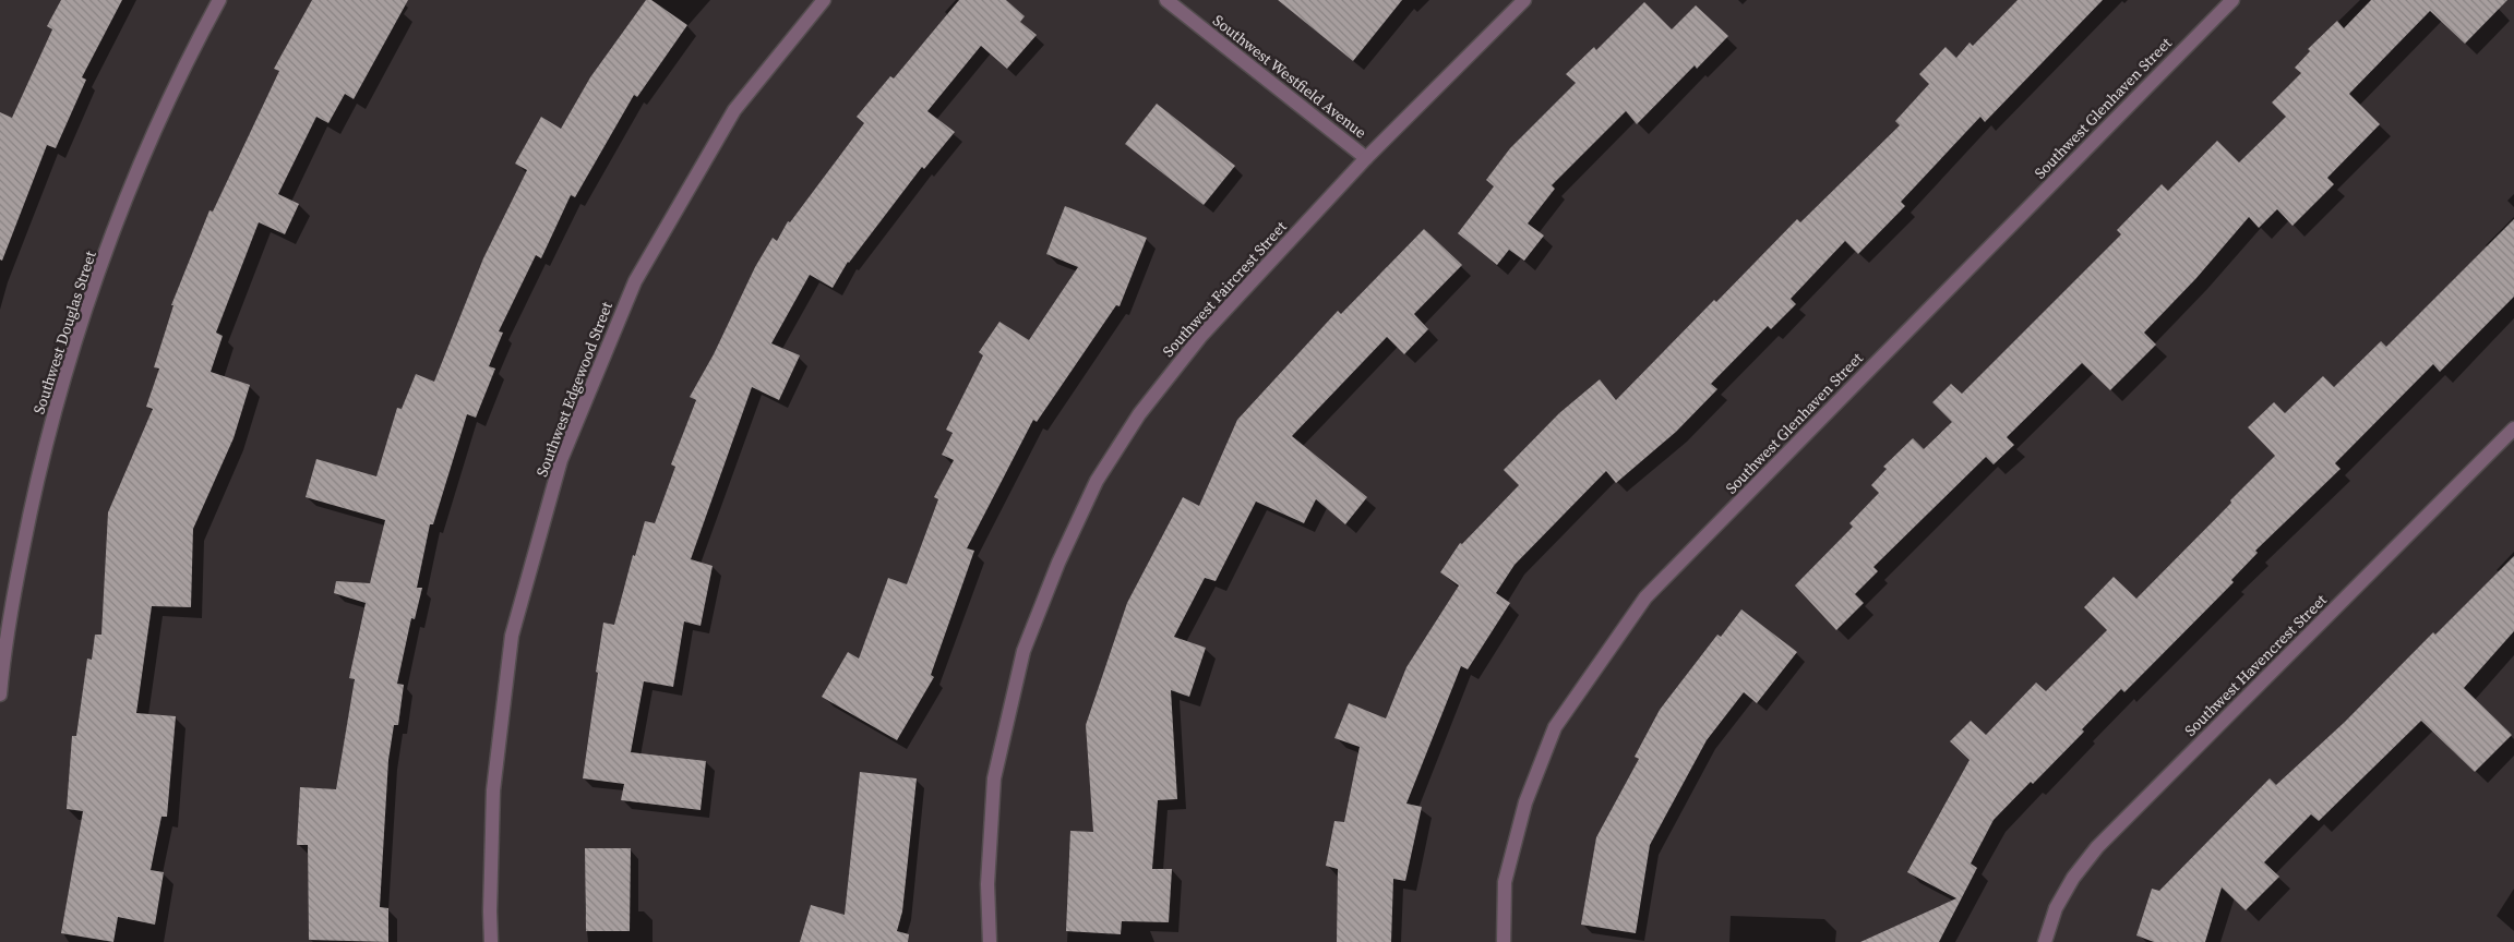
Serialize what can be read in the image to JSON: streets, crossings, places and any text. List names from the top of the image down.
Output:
{
  "streets": {
    "street": [
      "Southwest Westfield Avenue",
      "Southwest Glenhaven Street",
      "Southwest Faircrest Street",
      "Southwest Douglas Street",
      "Southwest Edgewood Street",
      "Southwest Havencrest Street"
    ]
  },
  "crossings": [
    ["Southwest Westfield Avenue", "Southwest Faircrest Street"]
  ]
}
